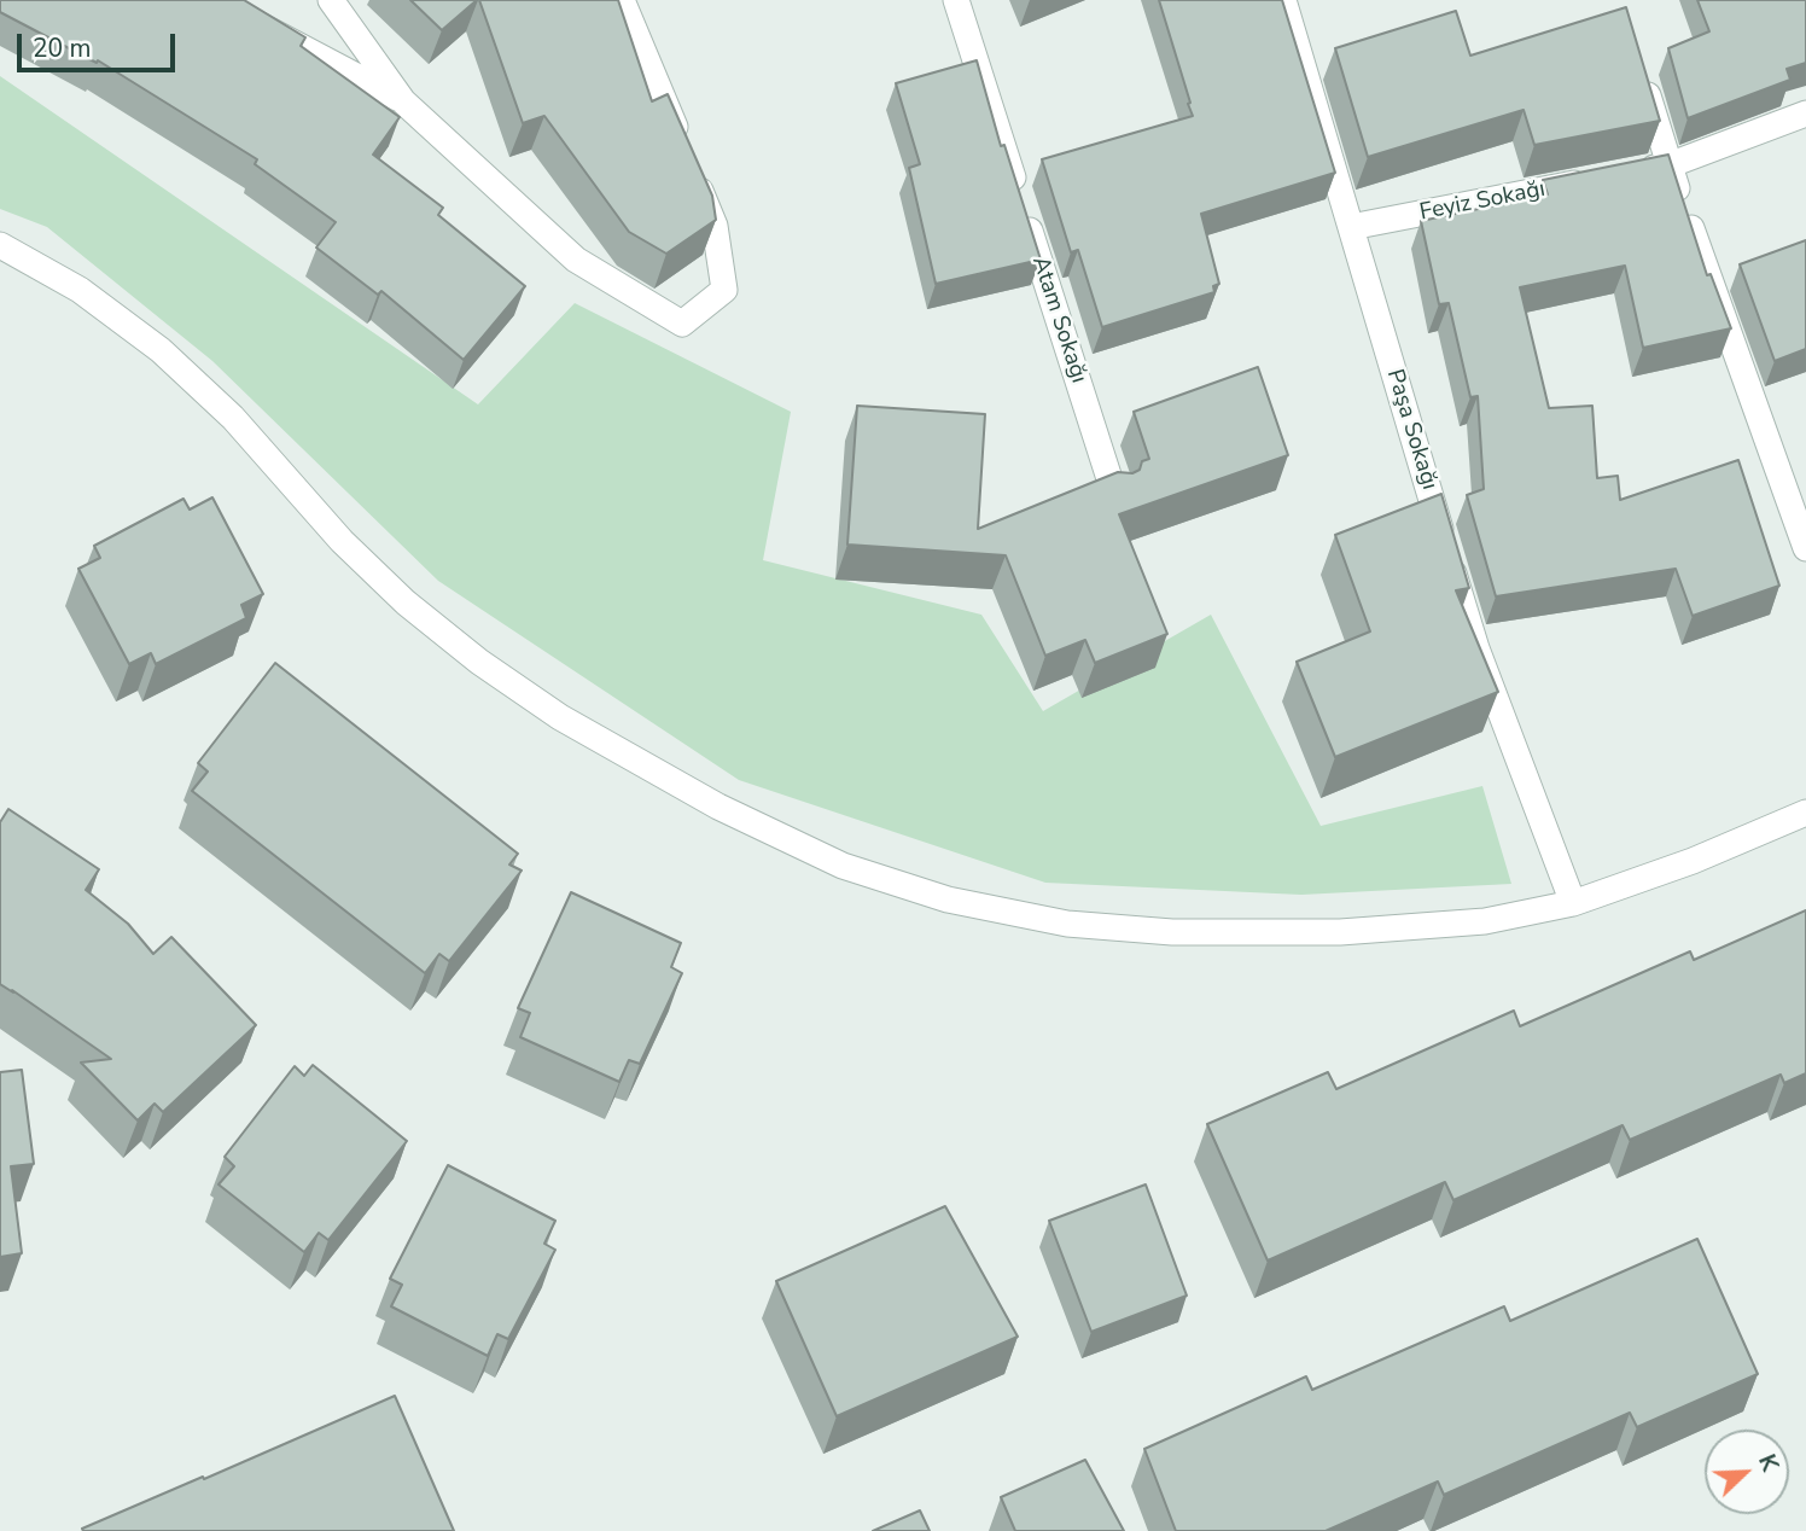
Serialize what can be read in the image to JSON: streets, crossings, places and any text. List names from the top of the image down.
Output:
{
  "streets": {
    "street": ["Feyiz Sokağı", "Atam Sokağı", "Paşa Sokağı"]
  },
  "crossings": [
    ["Feyiz Sokağı", "Paşa Sokağı"]
  ],
  "scale_bar": "20 m",
  "north": "top right"
}
